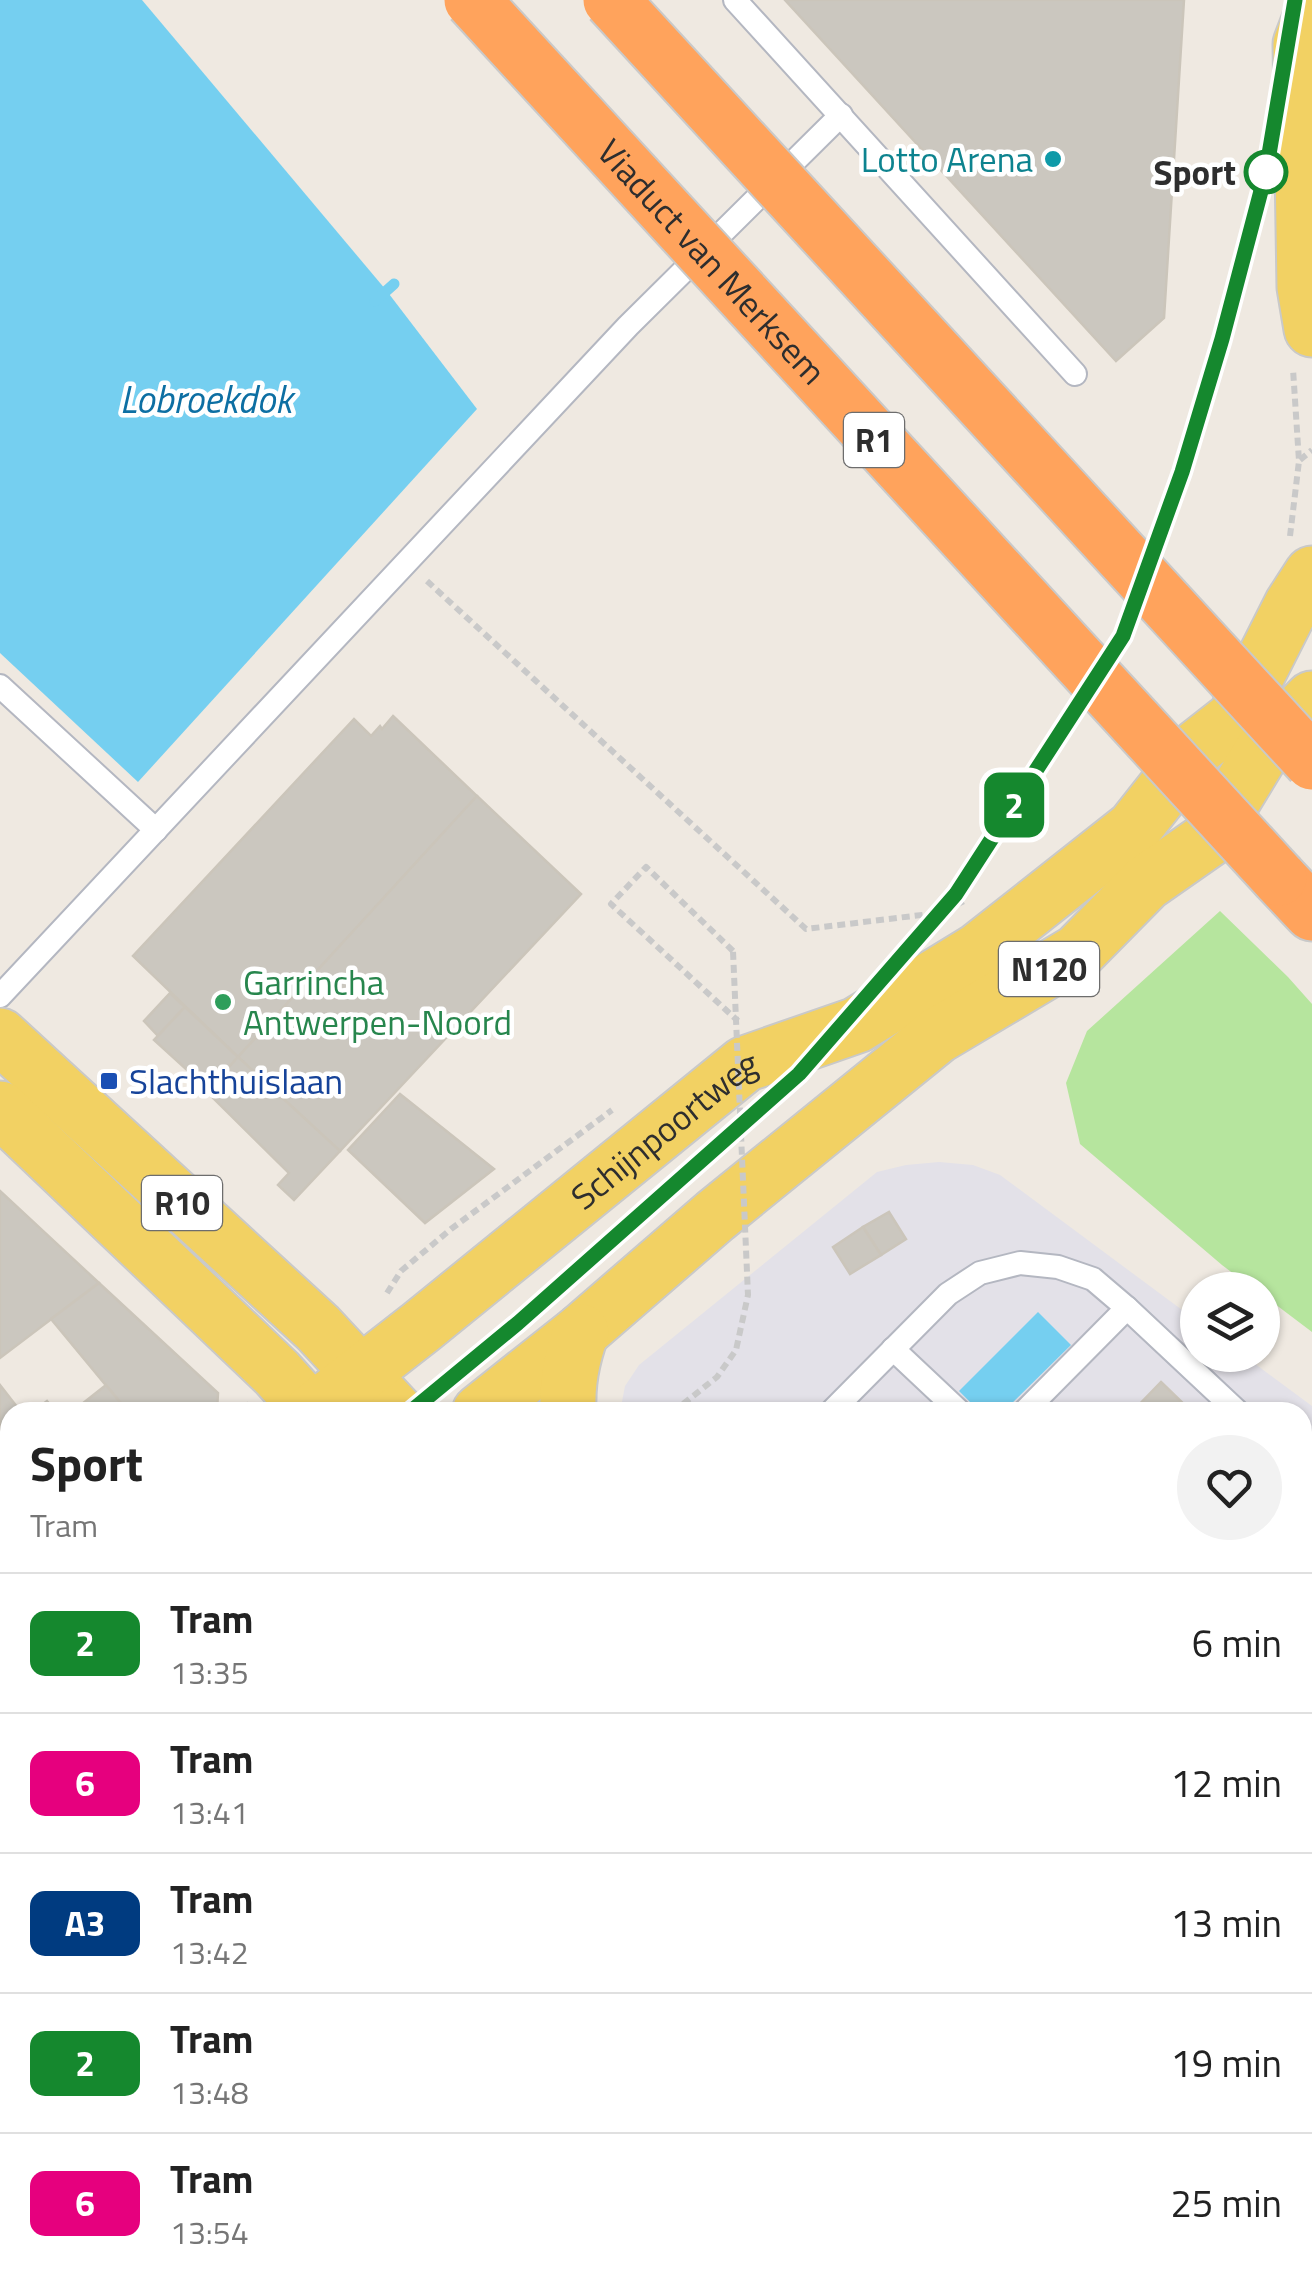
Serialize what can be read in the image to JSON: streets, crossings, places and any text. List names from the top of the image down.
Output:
{
  "streets": {
    "highway": ["Viaduct van Merksem", "R1"],
    "main road": ["N120", "Schijnpoortweg", "R10"]
  },
  "crossings": [
    ["Schijnpoortweg", "R10"]
  ],
  "water": ["Lobroekdok"],
  "places": {
    "other": ["Lotto Arena", "Sport", "Garrincha Antwerpen-Noord"],
    "transit": ["Slachthuislaan"]
  },
  "lines": ["tram line 2"],
  "page": {
    "on_map": "2",
    "heading": ["Sport", "Tram"],
    "list": [
      {
        "mark": "2",
        "name": "Tram",
        "note": "13:35",
        "value": "6 min"
      },
      {
        "mark": "6",
        "name": "Tram",
        "note": "13:41",
        "value": "12 min"
      },
      {
        "mark": "A3",
        "name": "Tram",
        "note": "13:42",
        "value": "13 min"
      },
      {
        "mark": "2",
        "name": "Tram",
        "note": "13:48",
        "value": "19 min"
      },
      {
        "mark": "6",
        "name": "Tram",
        "note": "13:54",
        "value": "25 min"
      }
    ]
  }
}
